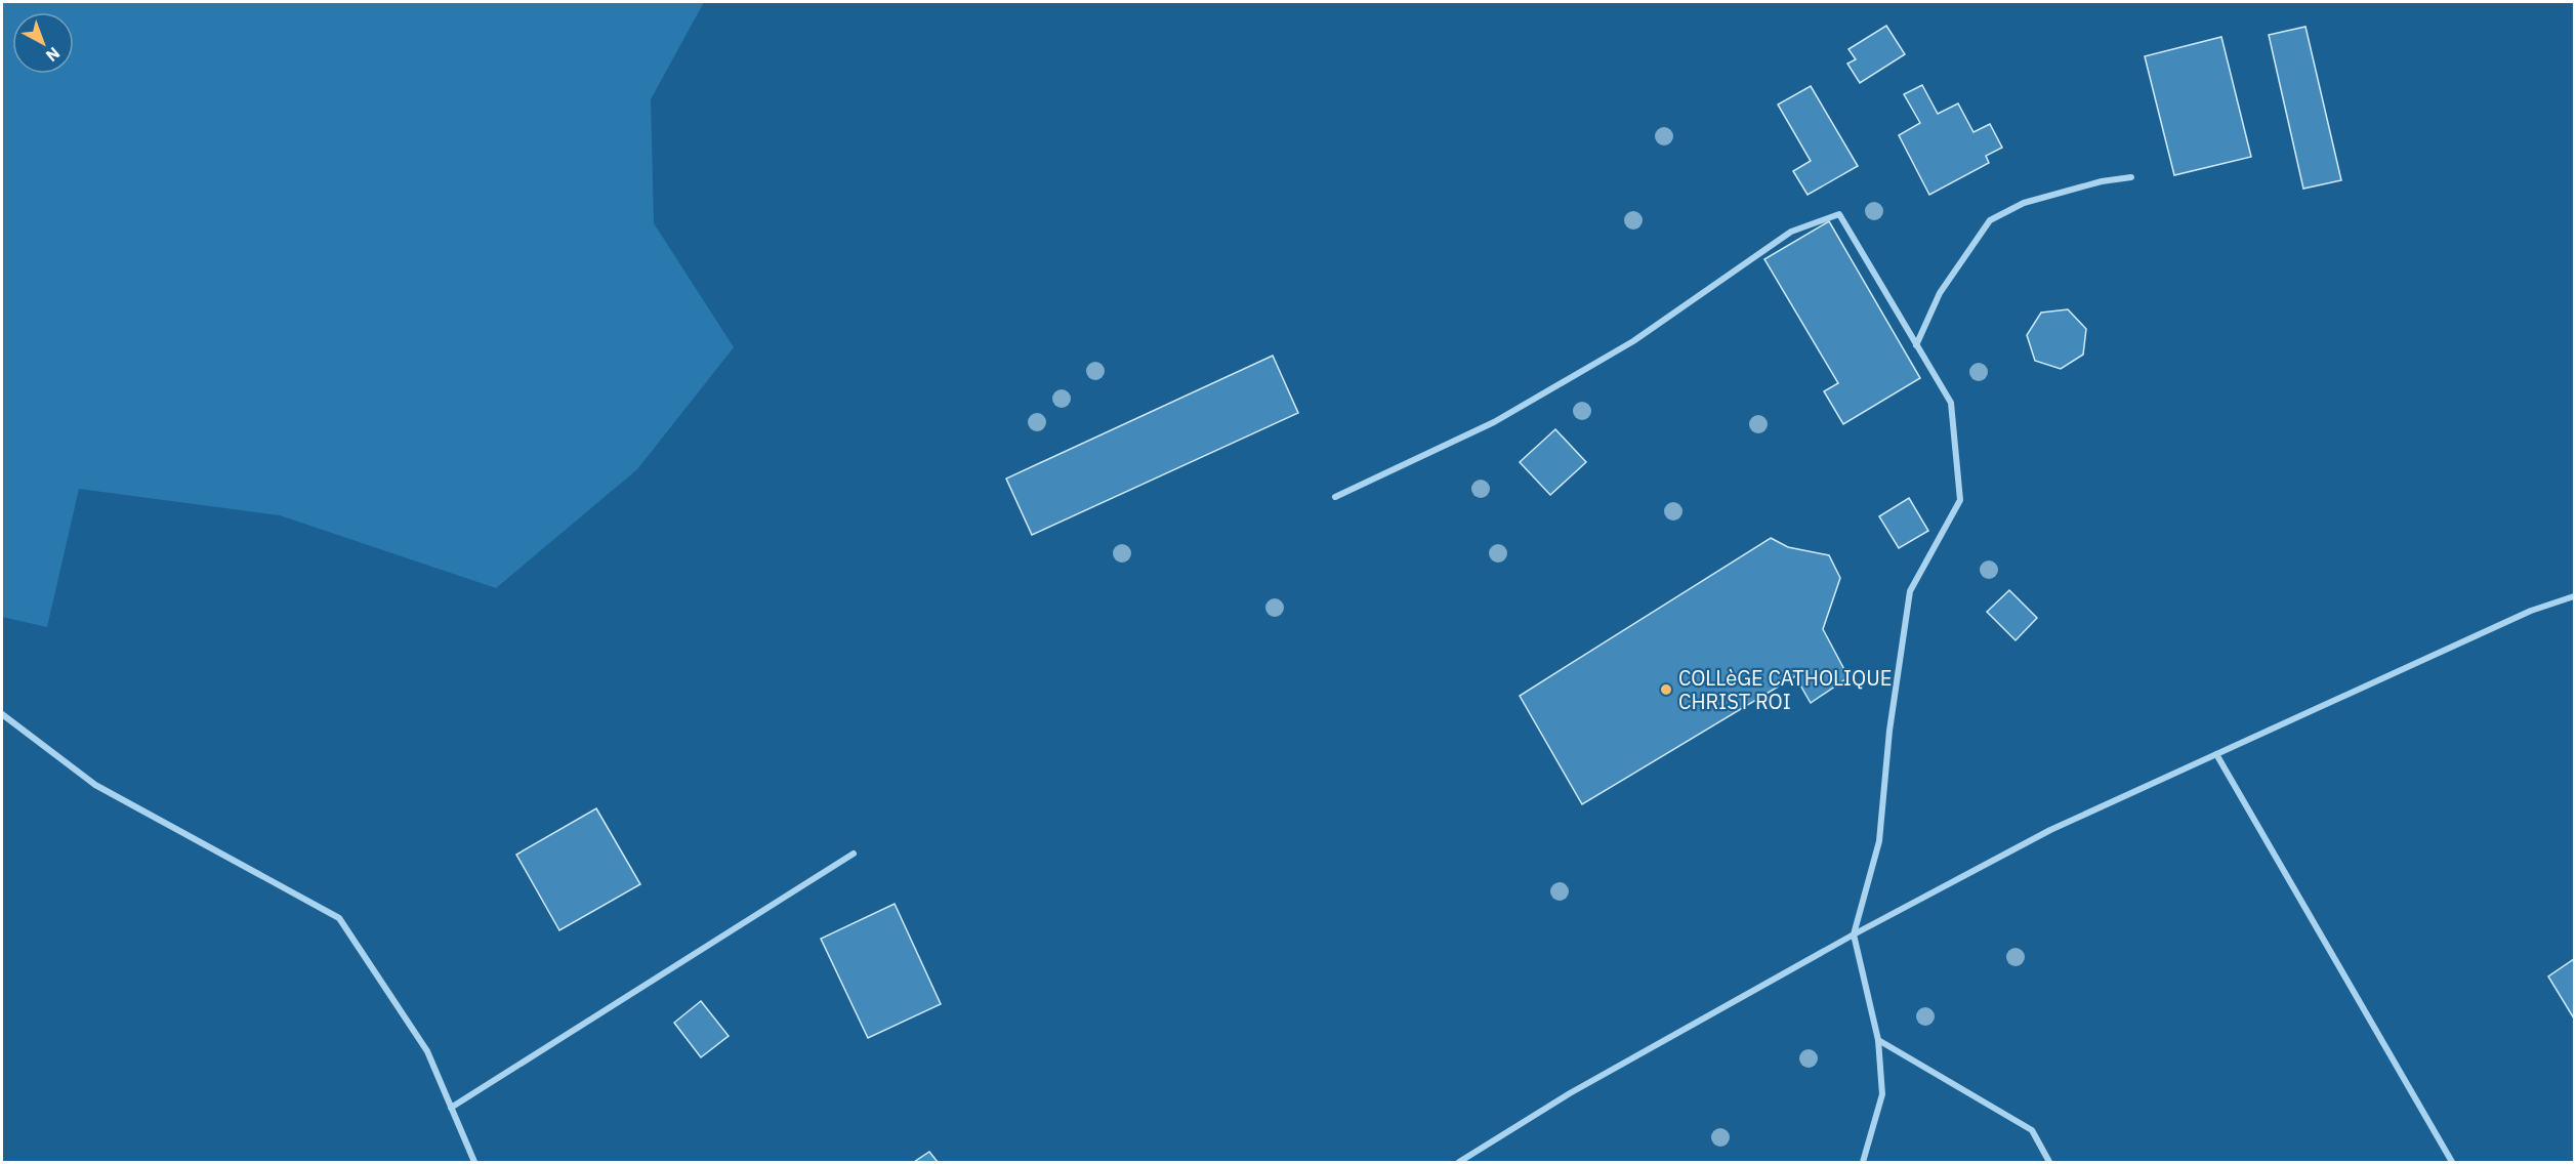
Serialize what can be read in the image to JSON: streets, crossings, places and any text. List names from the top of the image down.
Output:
{
  "places": ["COLLèGE CATHOLIQUE CHRIST ROI"],
  "north": "bottom right"
}
